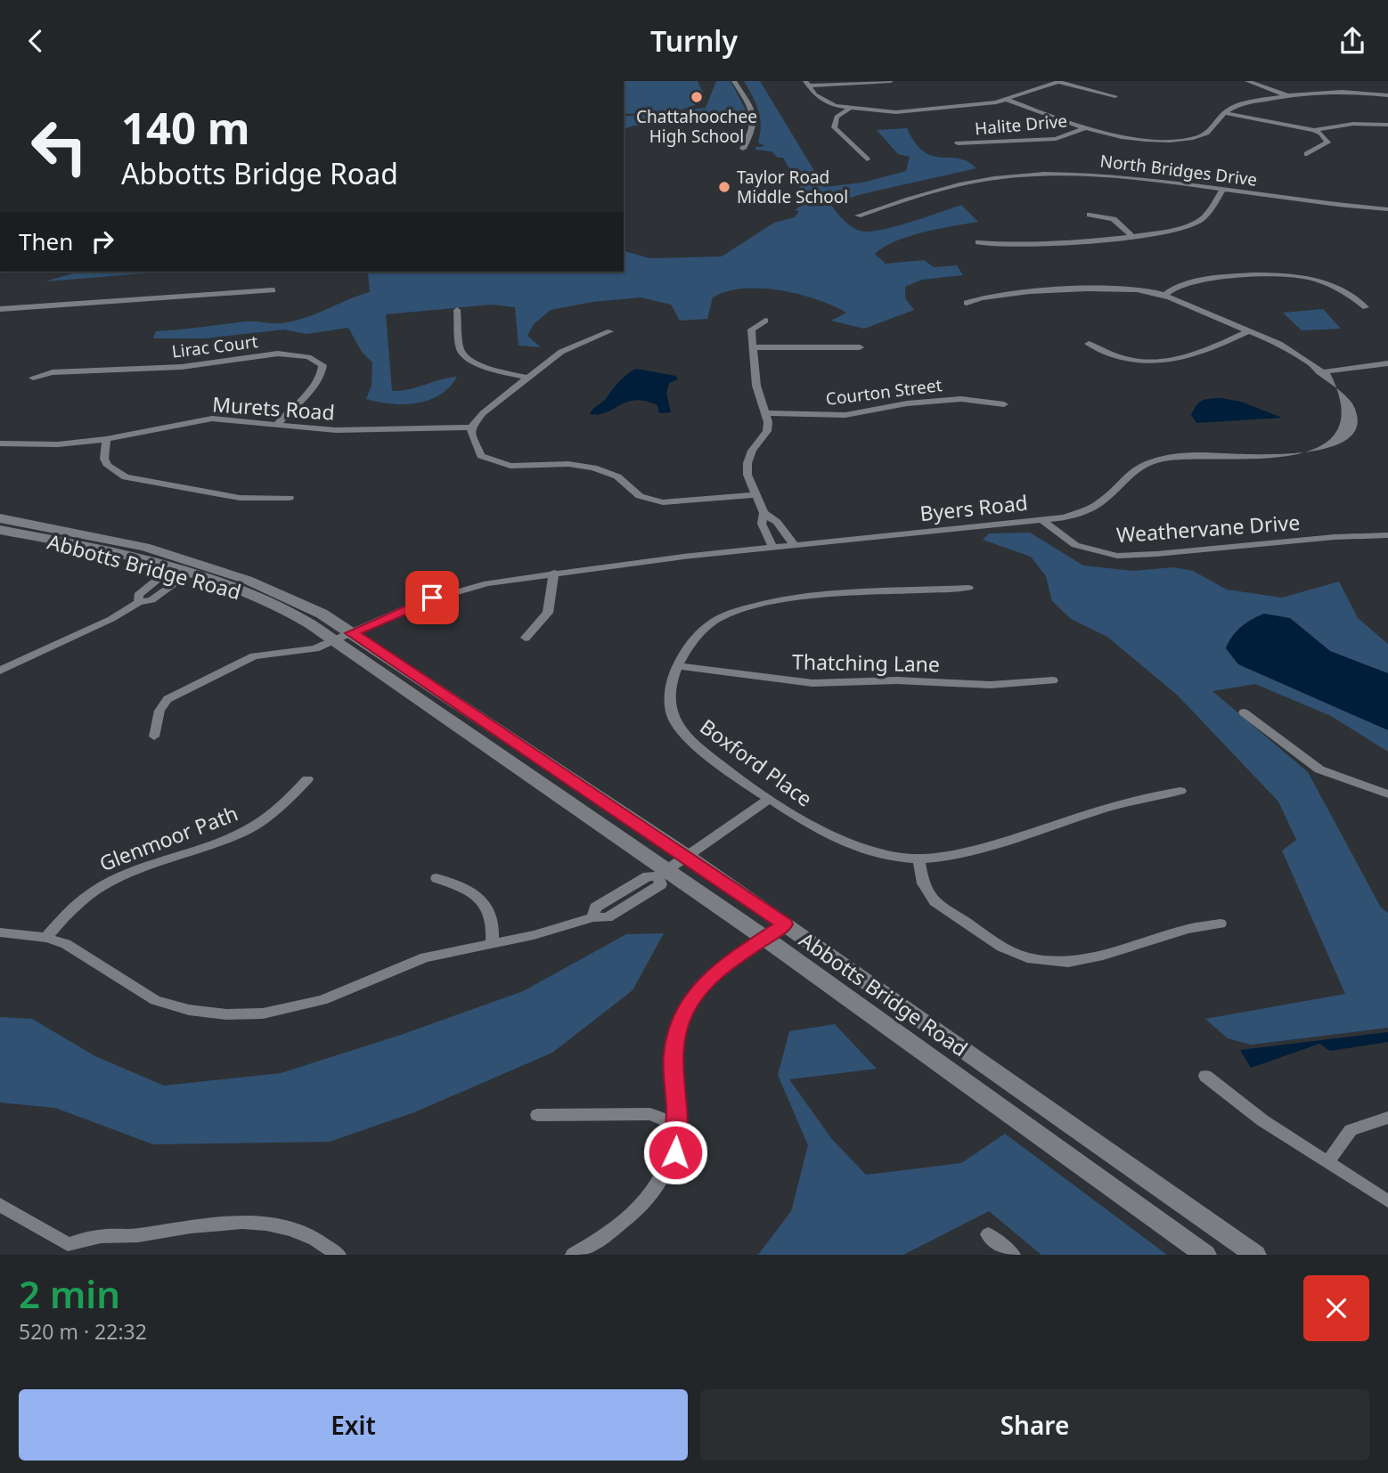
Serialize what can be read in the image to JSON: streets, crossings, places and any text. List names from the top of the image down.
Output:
{
  "streets": {
    "main road": ["Abbotts Bridge Road"],
    "street": [
      "Halite Drive",
      "North Bridges Drive",
      "Lirac Court",
      "Courton Street",
      "Murets Road",
      "Byers Road",
      "Weathervane Drive",
      "Thatching Lane",
      "Boxford Place",
      "Glenmoor Path"
    ]
  },
  "crossings": [
    ["Lirac Court", "Murets Road"],
    ["Byers Road", "Weathervane Drive"],
    ["Byers Road", "Abbotts Bridge Road"],
    ["Thatching Lane", "Boxford Place"]
  ],
  "places": ["Chattahoochee High School", "Taylor Road Middle School"],
  "page": {
    "header": "Turnly",
    "turn": ["140 m", "Abbotts Bridge Road"],
    "then": "Then",
    "heading": ["2 min", "520 m · 22:32"],
    "buttons": ["Exit", "Share"]
  }
}
